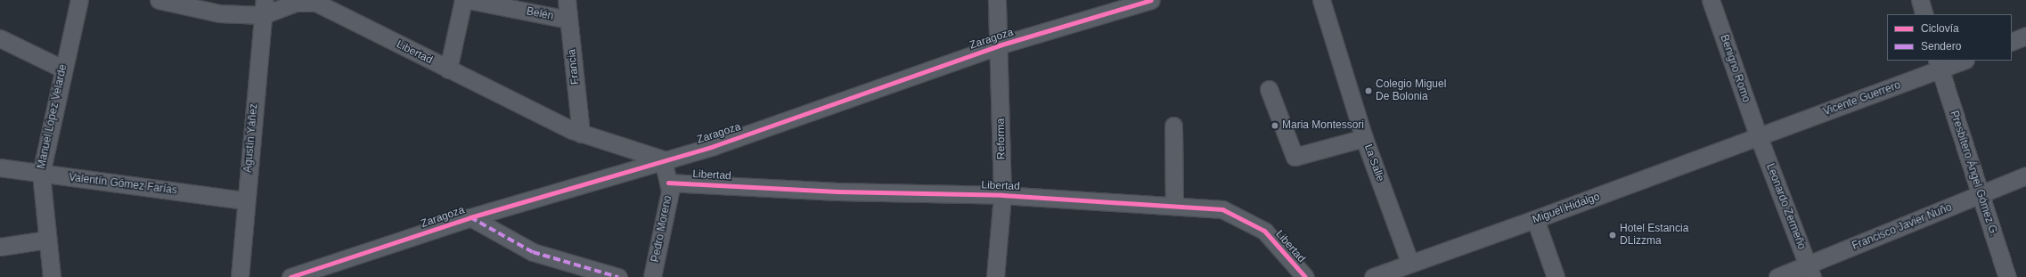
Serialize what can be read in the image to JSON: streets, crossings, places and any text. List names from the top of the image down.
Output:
{
  "streets": {
    "street": [
      "Belén",
      "Zaragoza",
      "Libertad",
      "Francia",
      "Benigno Romo",
      "Vicente Guerrero",
      "Manuel López Velarde",
      "Agustín Yáñez",
      "Reforma",
      "La Salle",
      "Presbítero Ángel Gómez G.",
      "Valentín Gómez Farías",
      "Leonardo Zermeño",
      "Miguel Hidalgo",
      "Francisco Javier Nuño",
      "Pedro Moreno"
    ]
  },
  "crossings": [
    ["Belén", "Francia"],
    ["Zaragoza", "Libertad"],
    ["Zaragoza", "Reforma"],
    ["Zaragoza", "Pedro Moreno"],
    ["Libertad", "Francia"],
    ["Libertad", "Agustín Yáñez"],
    ["Libertad", "Reforma"],
    ["Libertad", "Pedro Moreno"],
    ["Benigno Romo", "Vicente Guerrero"],
    ["Benigno Romo", "Leonardo Zermeño"],
    ["Benigno Romo", "Miguel Hidalgo"],
    ["Vicente Guerrero", "Presbítero Ángel Gómez G."],
    ["Vicente Guerrero", "Leonardo Zermeño"],
    ["Vicente Guerrero", "Miguel Hidalgo"],
    ["Manuel López Velarde", "Valentín Gómez Farías"],
    ["Agustín Yáñez", "Valentín Gómez Farías"],
    ["La Salle", "Miguel Hidalgo"],
    ["Presbítero Ángel Gómez G.", "Francisco Javier Nuño"],
    ["Leonardo Zermeño", "Miguel Hidalgo"],
    ["Leonardo Zermeño", "Francisco Javier Nuño"]
  ],
  "places": ["Colegio Miguel De Bolonia", "Maria Montessori", "Hotel Estancia DLizzma"],
  "legend": ["Ciclovía", "Sendero"]
}
